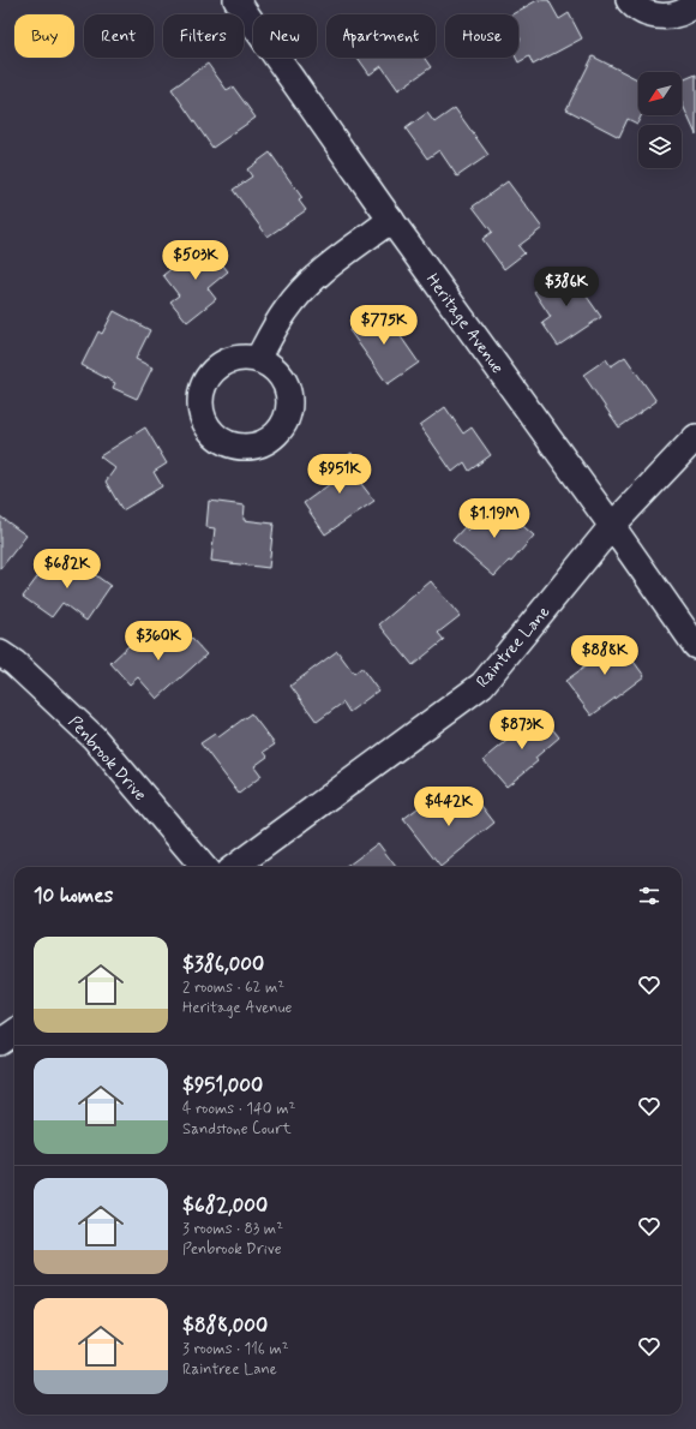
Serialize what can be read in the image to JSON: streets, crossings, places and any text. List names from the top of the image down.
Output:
{
  "streets": {
    "street": ["Heritage Avenue", "Raintree Lane", "Penbrook Drive"]
  },
  "crossings": [
    ["Heritage Avenue", "Raintree Lane"]
  ],
  "north": "bottom left",
  "page": {
    "chip": [
      "Buy",
      "Rent",
      "Filters",
      "New",
      "Apartment",
      "House"
    ],
    "price": [
      "$503K",
      "$386K",
      "$775K",
      "$951K",
      "$1.19M",
      "$682K",
      "$360K",
      "$888K",
      "$873K",
      "$442K"
    ],
    "heading": "10 homes",
    "list": [
      {
        "name": "$386,000",
        "note": "2 rooms · 62 m² · Heritage Avenue"
      },
      {
        "name": "$951,000",
        "note": "4 rooms · 140 m² · Sandstone Court"
      },
      {
        "name": "$682,000",
        "note": "3 rooms · 83 m² · Penbrook Drive"
      },
      {
        "name": "$888,000",
        "note": "3 rooms · 116 m² · Raintree Lane"
      }
    ]
  }
}
